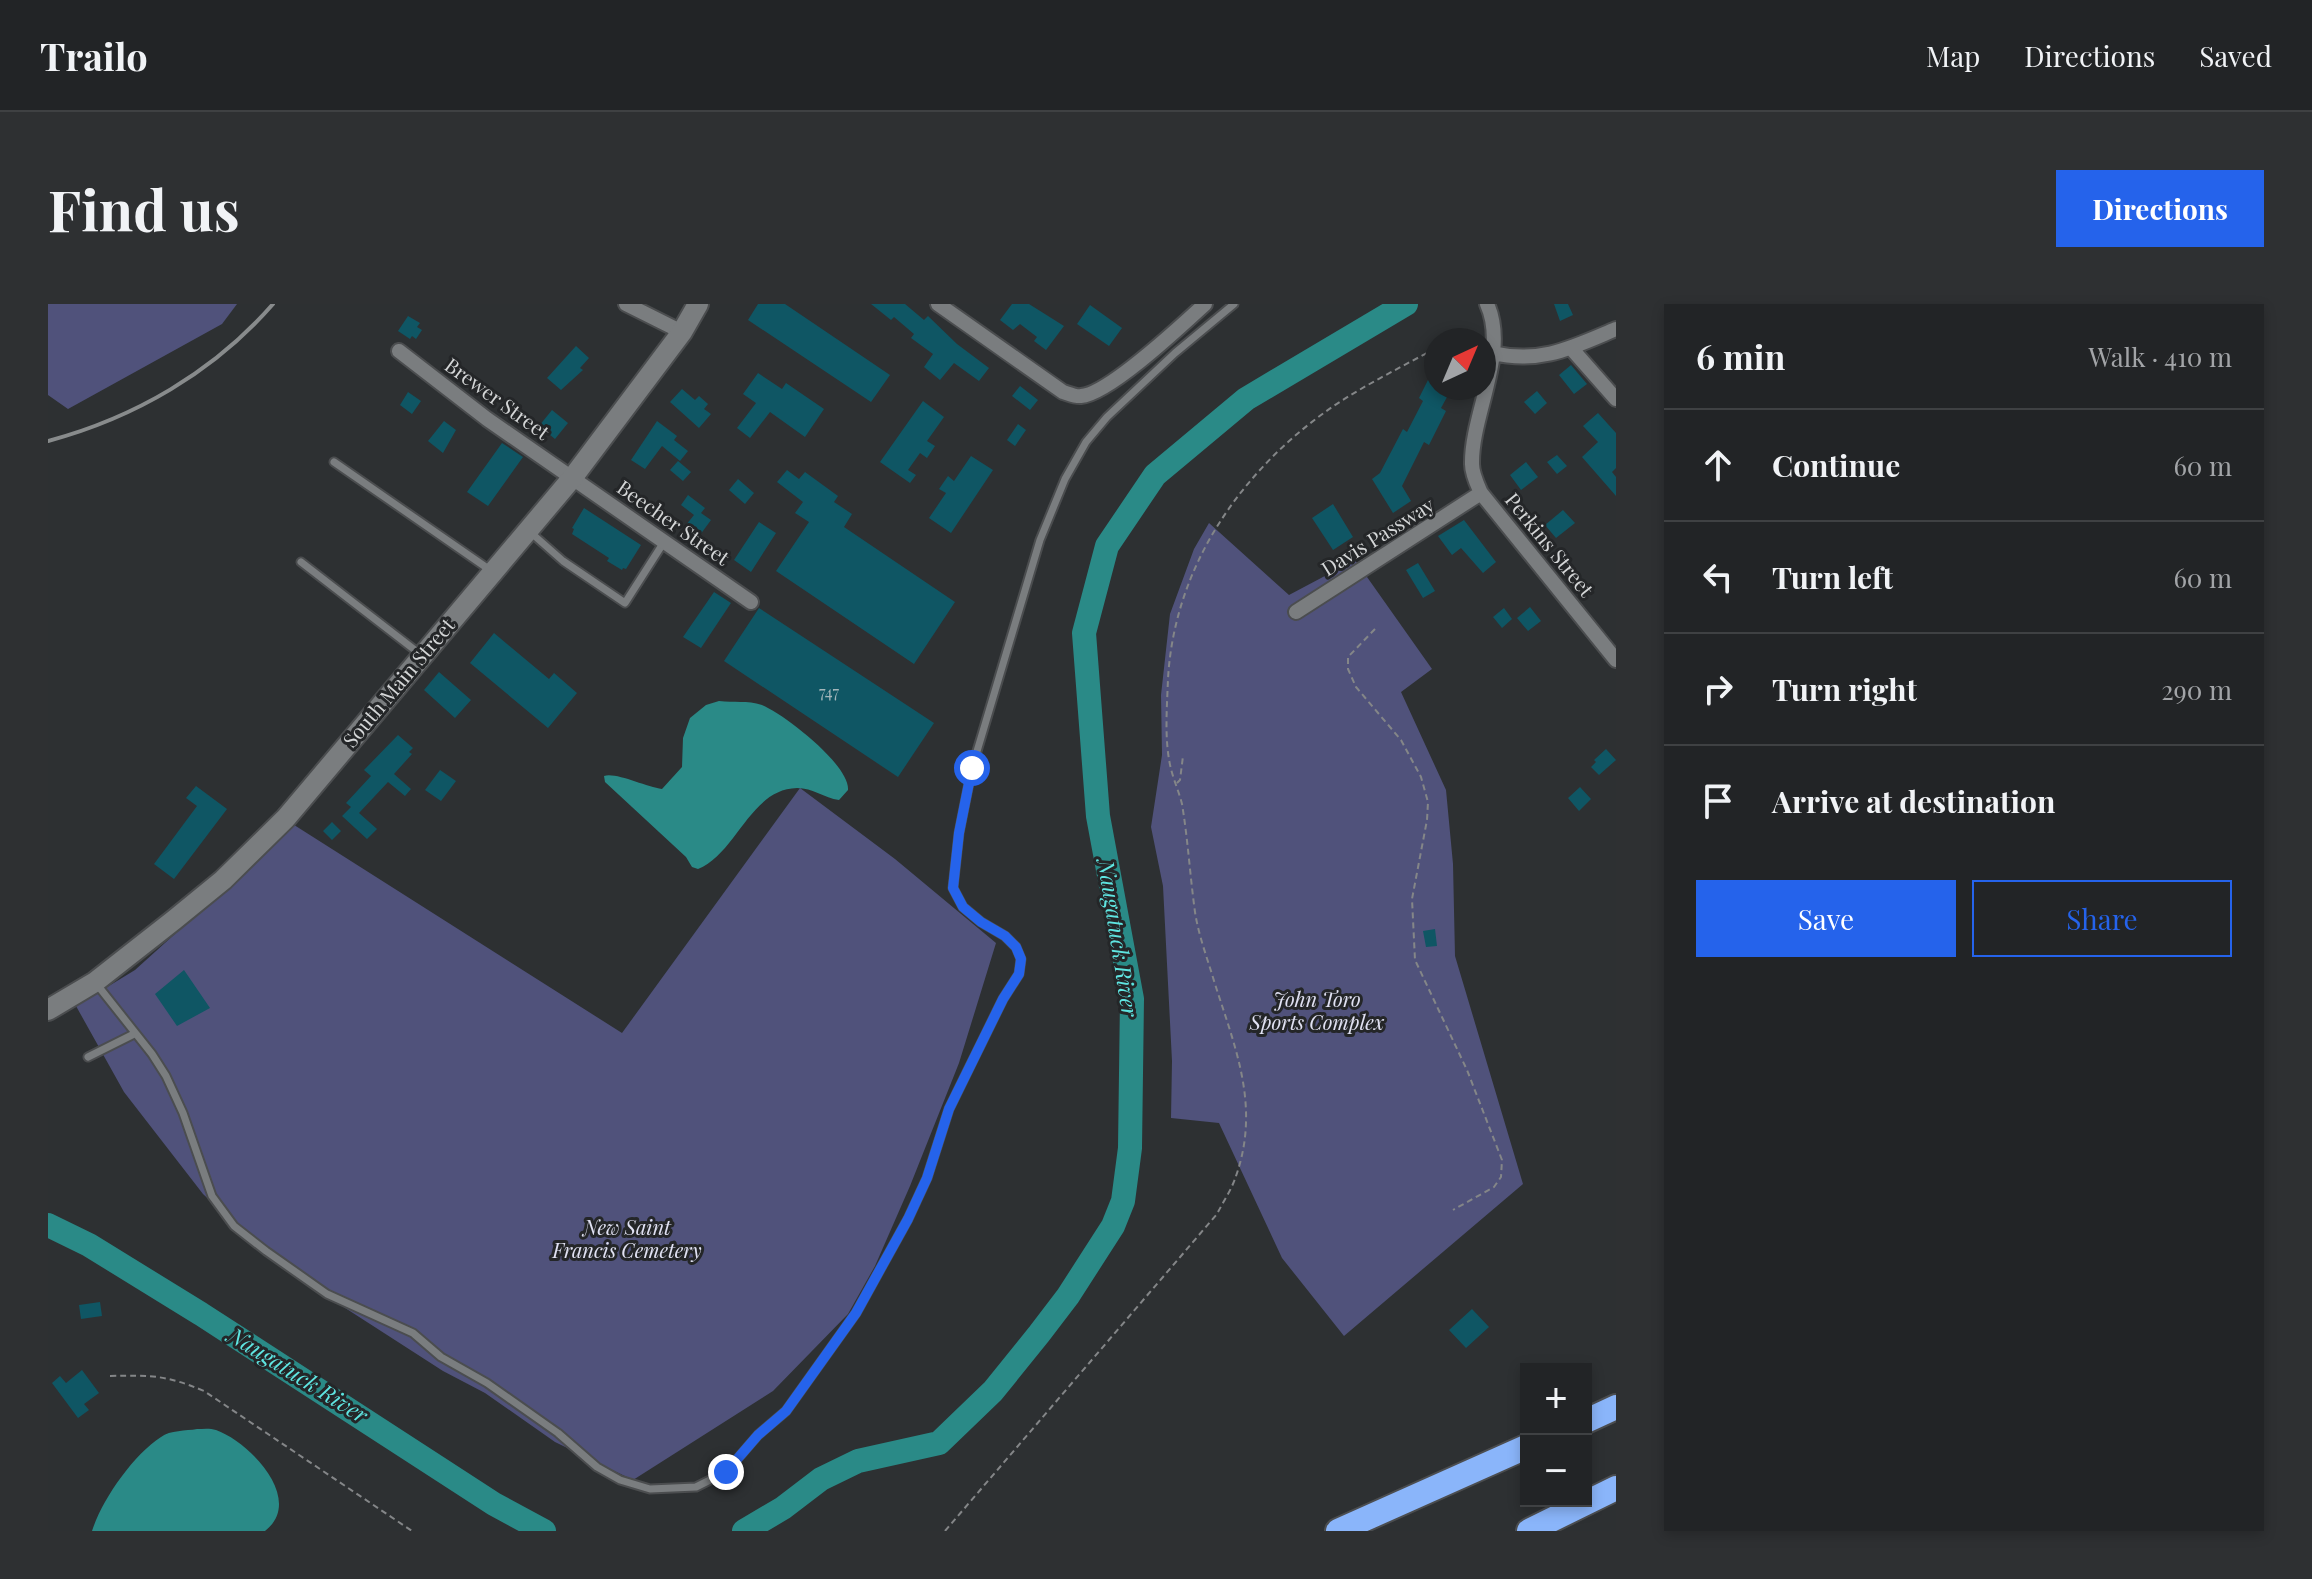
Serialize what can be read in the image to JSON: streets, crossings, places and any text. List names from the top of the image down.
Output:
{
  "streets": {
    "main road": ["South Main Street"],
    "street": [
      "Brewer Street",
      "Beecher Street",
      "Davis Passway",
      "Perkins Street"
    ]
  },
  "crossings": [
    ["Brewer Street", "Beecher Street"],
    ["Brewer Street", "South Main Street"],
    ["Beecher Street", "South Main Street"],
    ["Davis Passway", "Perkins Street"]
  ],
  "water": ["Naugatuck River"],
  "parks": ["John Toro Sports Complex", "New Saint Francis Cemetery"],
  "house_numbers": ["747"],
  "north": "top right",
  "page": {
    "header": "Trailo",
    "nav": ["Map", "Directions", "Saved"],
    "buttons": [
      "Directions",
      ["Save", "Share"]
    ],
    "title": "Find us",
    "heading": ["6 min", "Walk · 410 m"],
    "list": [
      ["Continue", "60 m"],
      ["Turn left", "60 m"],
      ["Turn right", "290 m"],
      "Arrive at destination"
    ],
    "map_buttons": ["+", "−"]
  }
}
